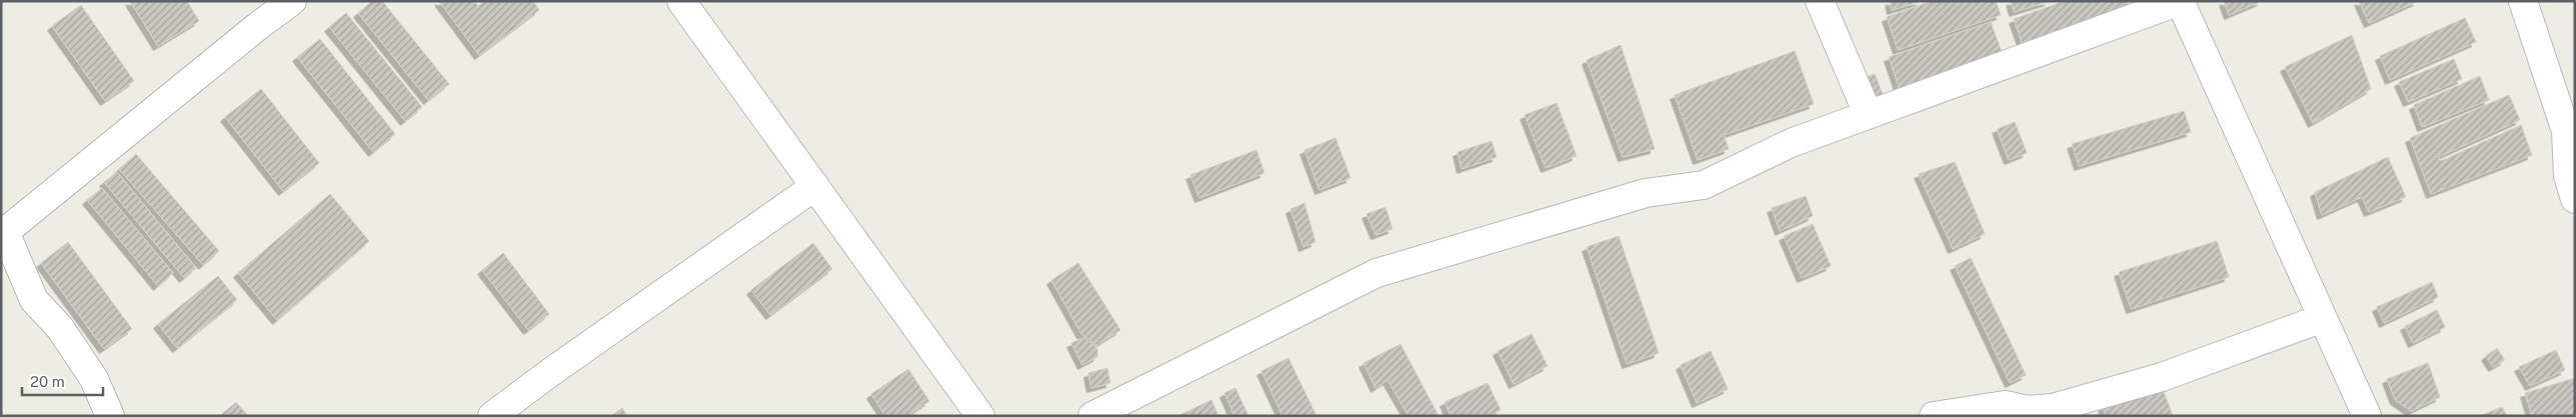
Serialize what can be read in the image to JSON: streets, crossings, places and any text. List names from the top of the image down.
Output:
{
  "scale_bar": "20 m"
}
